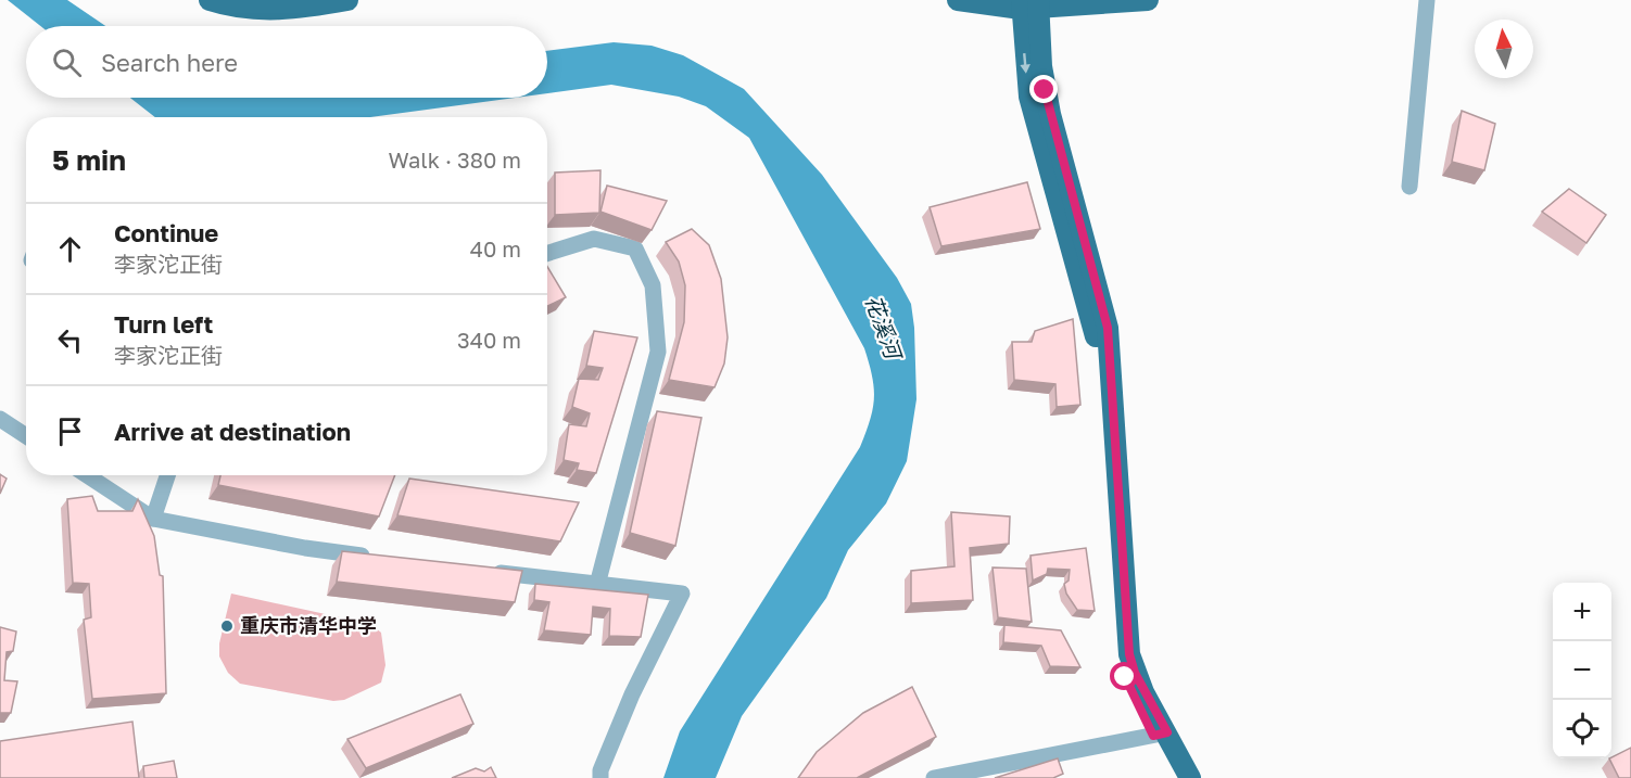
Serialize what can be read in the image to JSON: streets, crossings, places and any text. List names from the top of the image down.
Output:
{
  "water": ["花溪河"],
  "places": ["重庆市清华中学"],
  "north": "top",
  "page": {
    "search": "Search here",
    "heading": ["5 min", "Walk · 380 m"],
    "list": [
      ["Continue", "李家沱正街", "40 m"],
      ["Turn left", "李家沱正街", "340 m"],
      "Arrive at destination"
    ],
    "map_buttons": ["+", "−"]
  }
}
